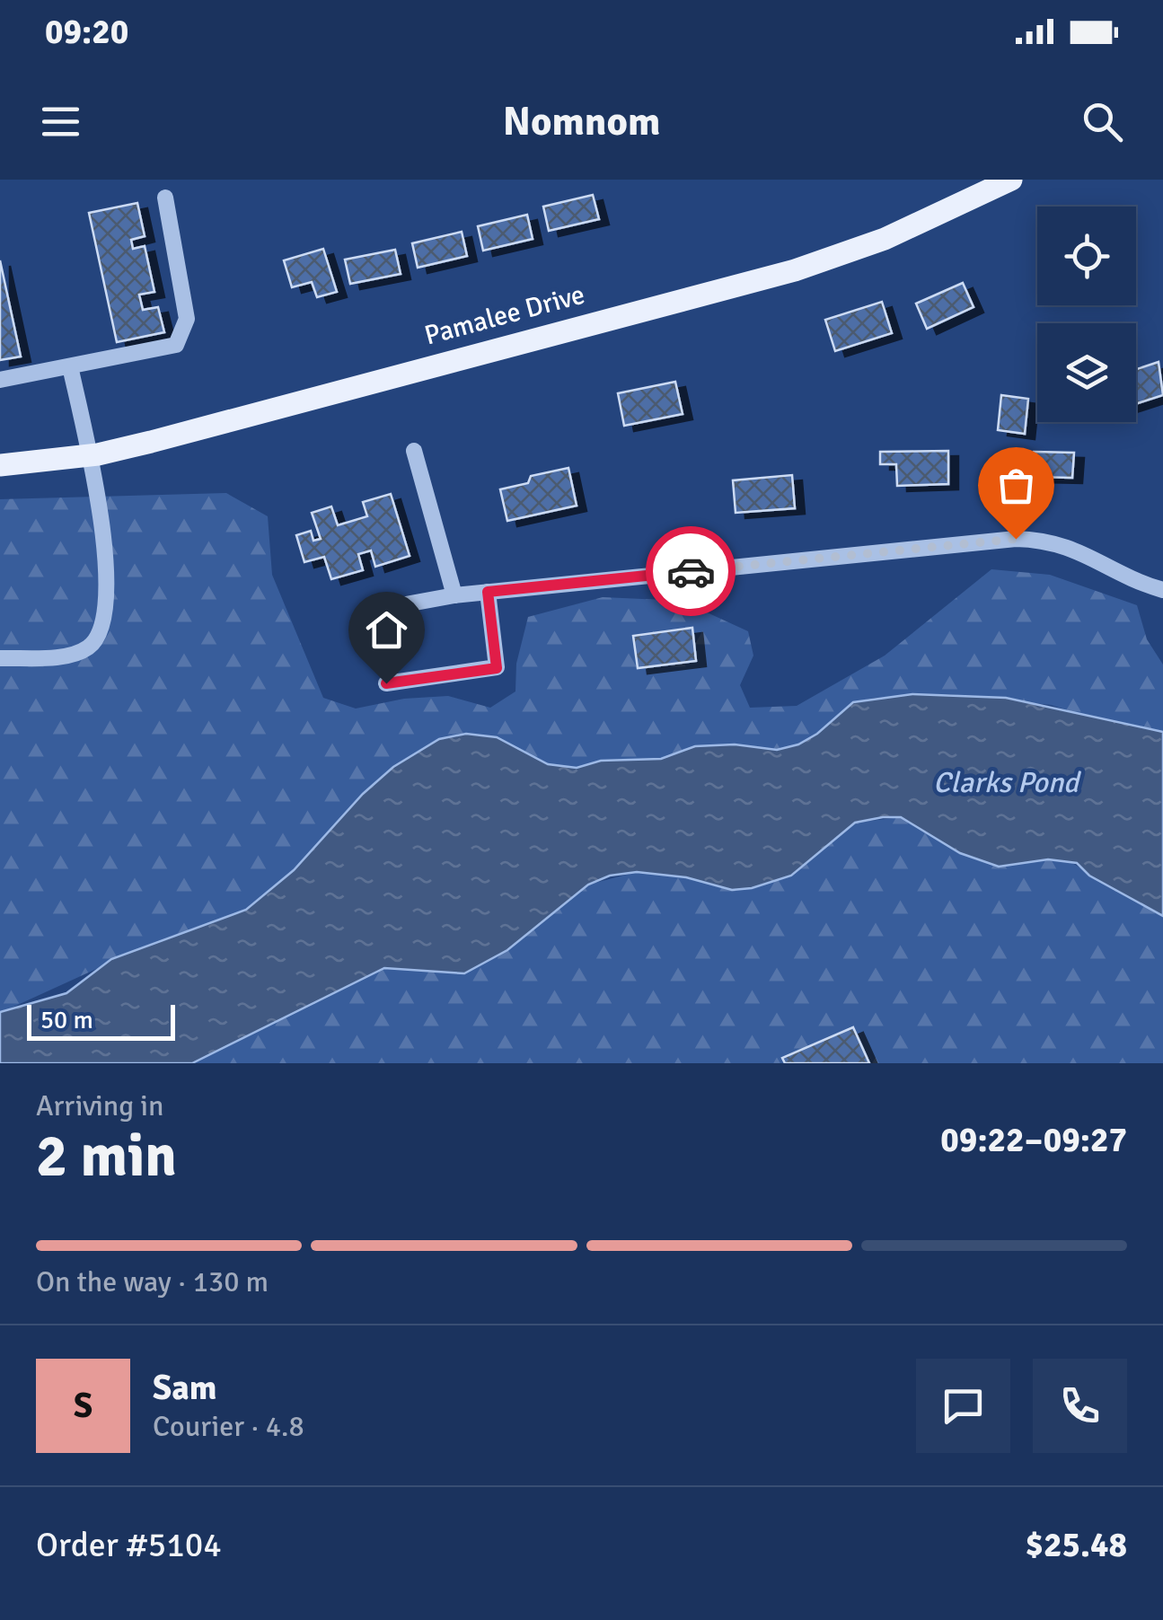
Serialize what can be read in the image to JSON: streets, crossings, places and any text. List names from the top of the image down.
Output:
{
  "streets": {
    "main road": ["Pamalee Drive"]
  },
  "water": ["Clarks Pond"],
  "scale_bar": "50 m",
  "page": {
    "status": "09:20",
    "header": "Nomnom",
    "scale": "50 m",
    "heading": ["2 min", "Arriving in", "09:22–09:27"],
    "panel": [
      "Sam",
      "Courier · 4.8",
      "Order #5104",
      "$25.48"
    ],
    "bar": "On the way · 130 m",
    "round": "S"
  }
}
